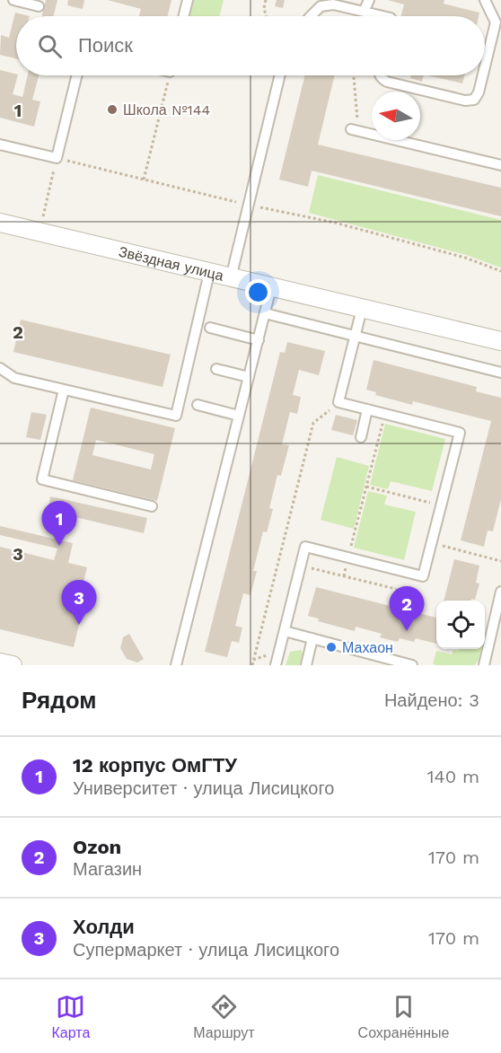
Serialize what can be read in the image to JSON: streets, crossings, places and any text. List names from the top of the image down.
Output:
{
  "streets": {
    "street": ["Звёздная улица"]
  },
  "places": ["Школа №144", "Махаон"],
  "north": "left",
  "page": {
    "search": "Поиск",
    "pins": ["1", "3", "2"],
    "heading": ["Рядом", "Найдено: 3"],
    "list": [
      {
        "mark": "1",
        "name": "12 корпус ОмГТУ",
        "note": "Университет · улица Лисицкого",
        "value": "140 m"
      },
      {
        "mark": "2",
        "name": "Ozon",
        "note": "Магазин",
        "value": "170 m"
      },
      {
        "mark": "3",
        "name": "Холди",
        "note": "Супермаркет · улица Лисицкого",
        "value": "170 m"
      }
    ],
    "nav": ["Карта", "Маршрут", "Сохранённые"]
  },
  "grid": {
    "rows": ["1", "2", "3"]
  }
}
